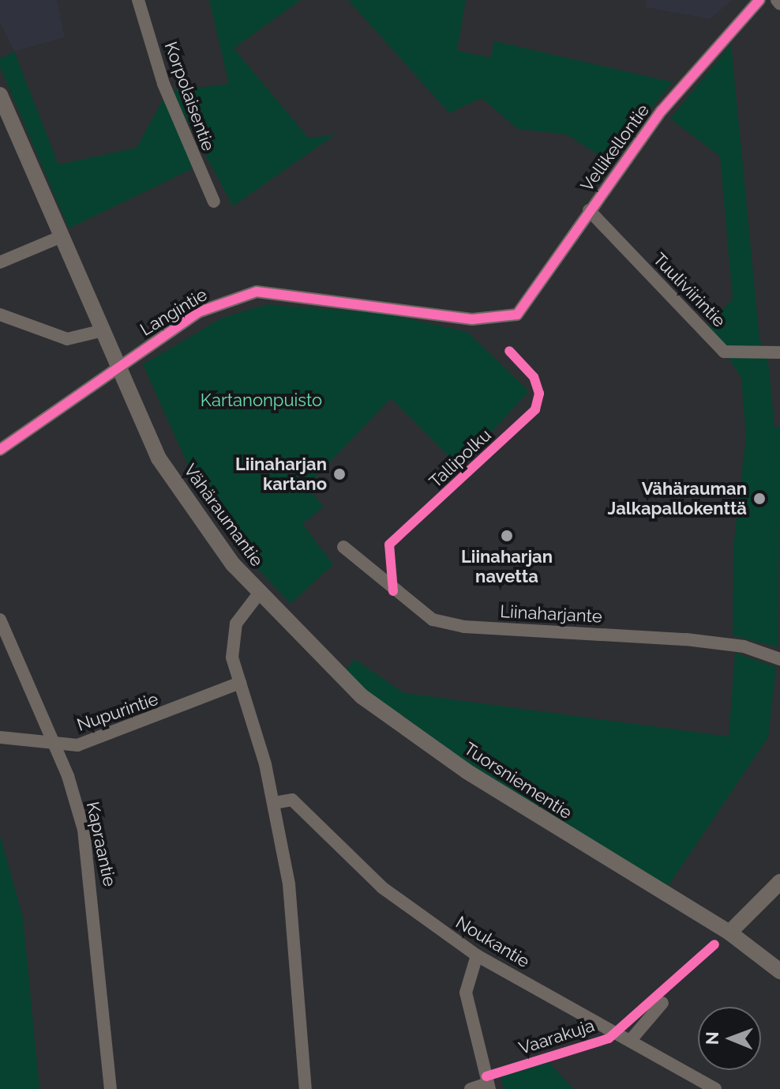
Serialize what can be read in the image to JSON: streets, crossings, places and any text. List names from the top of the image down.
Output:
{
  "streets": {
    "main road": ["Vähäraumantie", "Tuorsniementie"],
    "street": [
      "Korpolaisentie",
      "Vellikellontie",
      "Tuuliviirintie",
      "Langintie",
      "Liinaharjante",
      "Nupurintie",
      "Kapraantie",
      "Noukantie"
    ],
    "cycle path": ["Tallipolku", "Vaarakuja"]
  },
  "crossings": [
    ["Vellikellontie", "Tuuliviirintie"],
    ["Vellikellontie", "Langintie"],
    ["Langintie", "Vähäraumantie"],
    ["Vähäraumantie", "Nupurintie"],
    ["Vähäraumantie", "Tuorsniementie"],
    ["Vähäraumantie", "Noukantie"],
    ["Nupurintie", "Kapraantie"]
  ],
  "parks": ["Kartanonpuisto"],
  "places": ["Liinaharjan kartano", "Vähärauman Jalkapallokenttä", "Liinaharjan navetta"],
  "north": "left"
}
